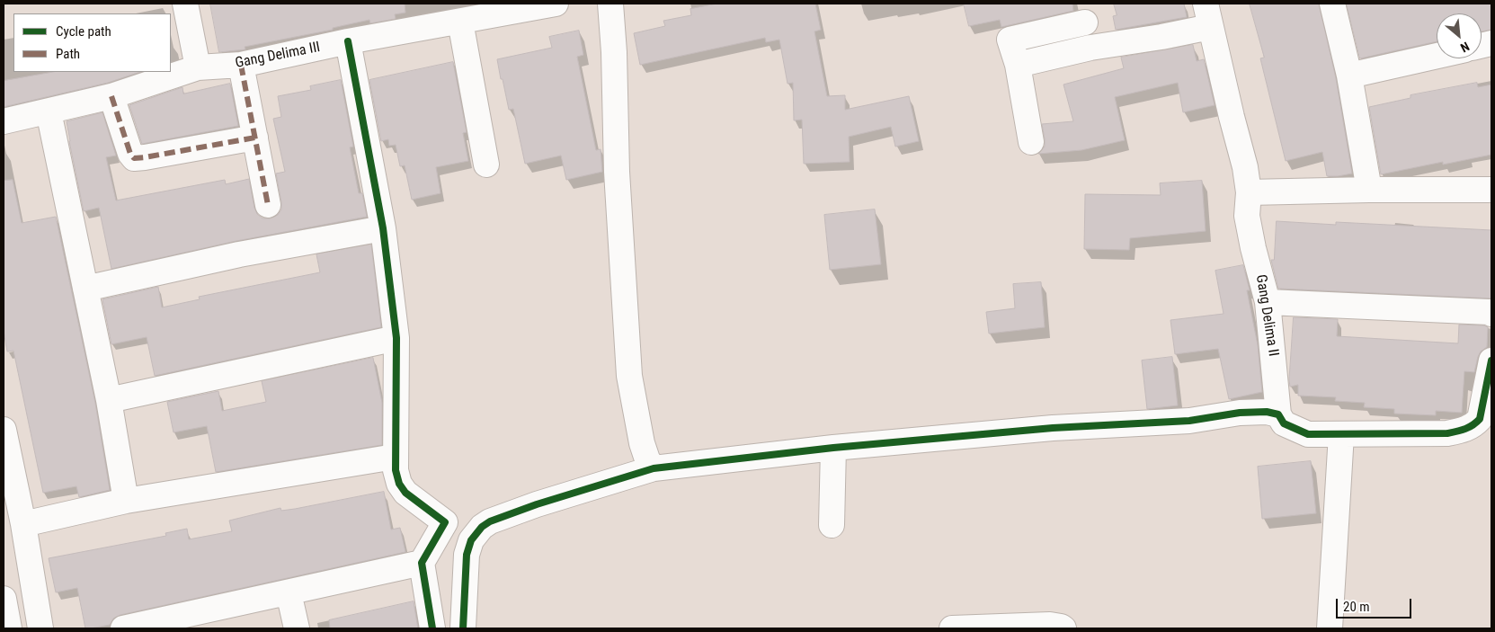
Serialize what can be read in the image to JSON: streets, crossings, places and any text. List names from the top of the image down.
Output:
{
  "streets": {
    "street": ["Gang Delima III", "Gang Delima II"]
  },
  "legend": ["Cycle path", "Path"],
  "scale_bar": "20 m",
  "north": "bottom right"
}
